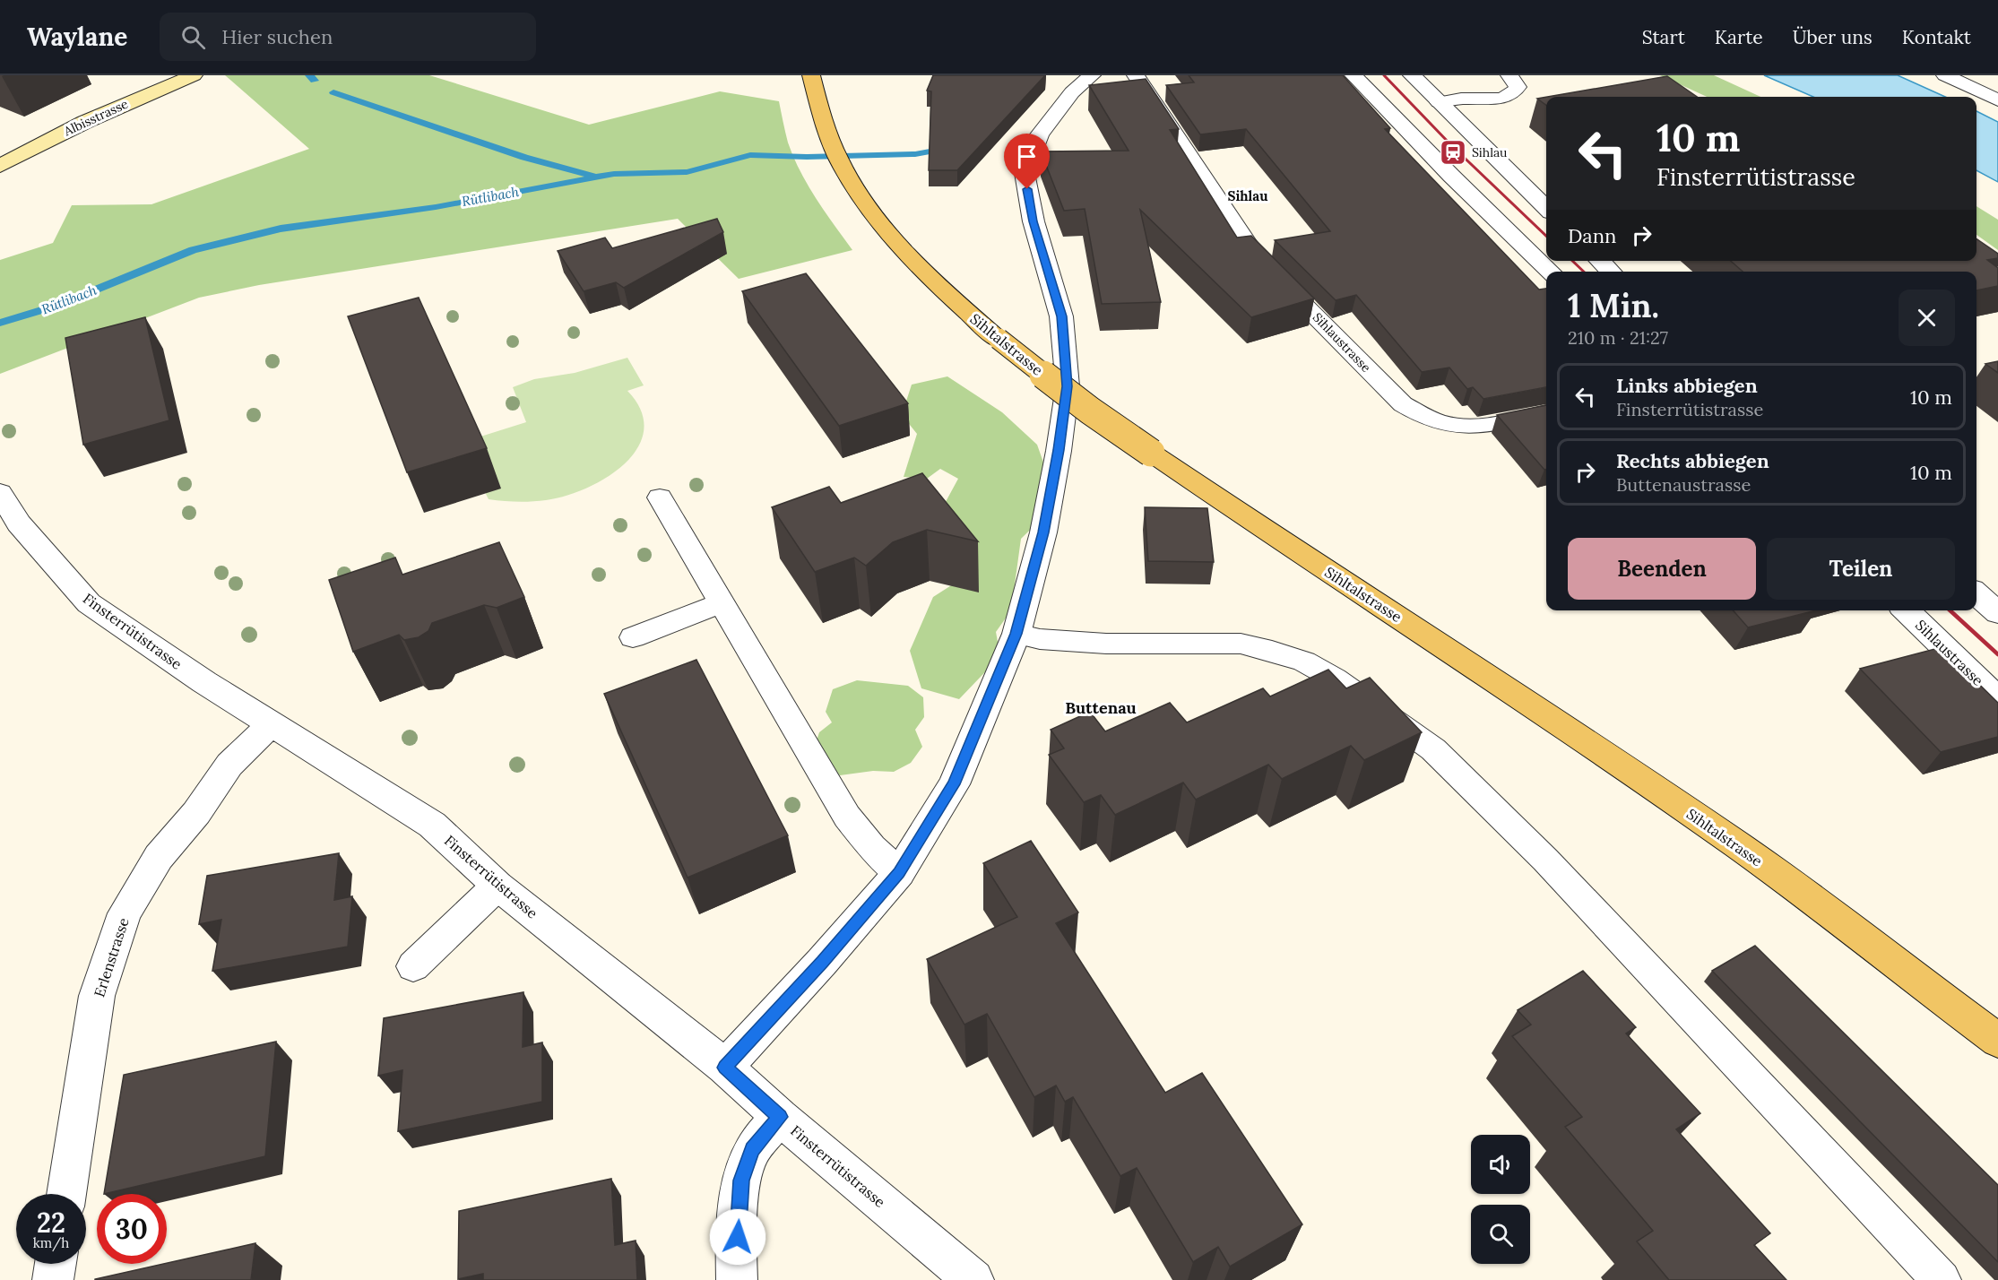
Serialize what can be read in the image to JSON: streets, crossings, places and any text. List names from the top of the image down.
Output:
{
  "streets": {
    "main road": ["Albisstrasse", "Sihltalstrasse"],
    "street": ["Sihlaustrasse", "Finsterrütistrasse", "Erlenstrasse"]
  },
  "crossings": [
    ["Finsterrütistrasse", "Erlenstrasse"]
  ],
  "districts": ["Sihlau", "Buttenau"],
  "water": ["Rütlibach"],
  "places": {
    "station": ["Sihlau"]
  },
  "page": {
    "header": "Waylane",
    "search": "Hier suchen",
    "nav": [
      "Start",
      "Karte",
      "Über uns",
      "Kontakt"
    ],
    "turn": ["10 m", "Finsterrütistrasse"],
    "then": "Dann",
    "heading": ["1 Min.", "210 m · 21:27"],
    "list": [
      {
        "name": "Links abbiegen",
        "note": "Finsterrütistrasse",
        "value": "10 m"
      },
      {
        "name": "Rechts abbiegen",
        "note": "Buttenaustrasse",
        "value": "10 m"
      }
    ],
    "buttons": ["Beenden", "Teilen"],
    "speed": "22 km/h",
    "limit": "30"
  }
}
